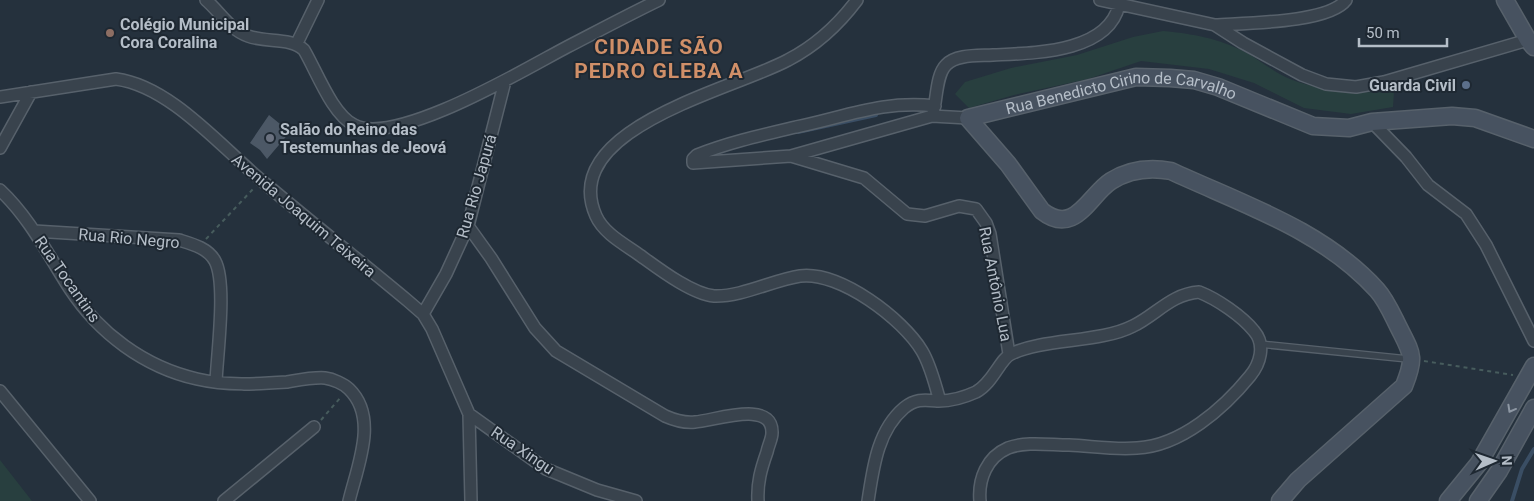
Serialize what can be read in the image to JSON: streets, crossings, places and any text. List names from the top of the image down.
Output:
{
  "streets": {
    "street": [
      "Rua Benedicto Cirino de Carvalho",
      "Rua Rio Japurá",
      "Avenida Joaquim Teixeira",
      "Rua Rio Negro",
      "Rua Tocantins",
      "Rua Antônio Lua",
      "Rua Xingu"
    ]
  },
  "crossings": [
    ["Rua Benedicto Cirino de Carvalho", "Rua Antônio Lua"],
    ["Rua Rio Japurá", "Avenida Joaquim Teixeira"],
    ["Avenida Joaquim Teixeira", "Rua Xingu"],
    ["Rua Rio Negro", "Rua Tocantins"]
  ],
  "districts": ["CIDADE SÃO PEDRO GLEBA A"],
  "places": ["Colégio Municipal Cora Coralina", "Guarda Civil", "Salão do Reino das Testemunhas de Jeová"],
  "scale_bar": "50 m",
  "north": "right"
}
